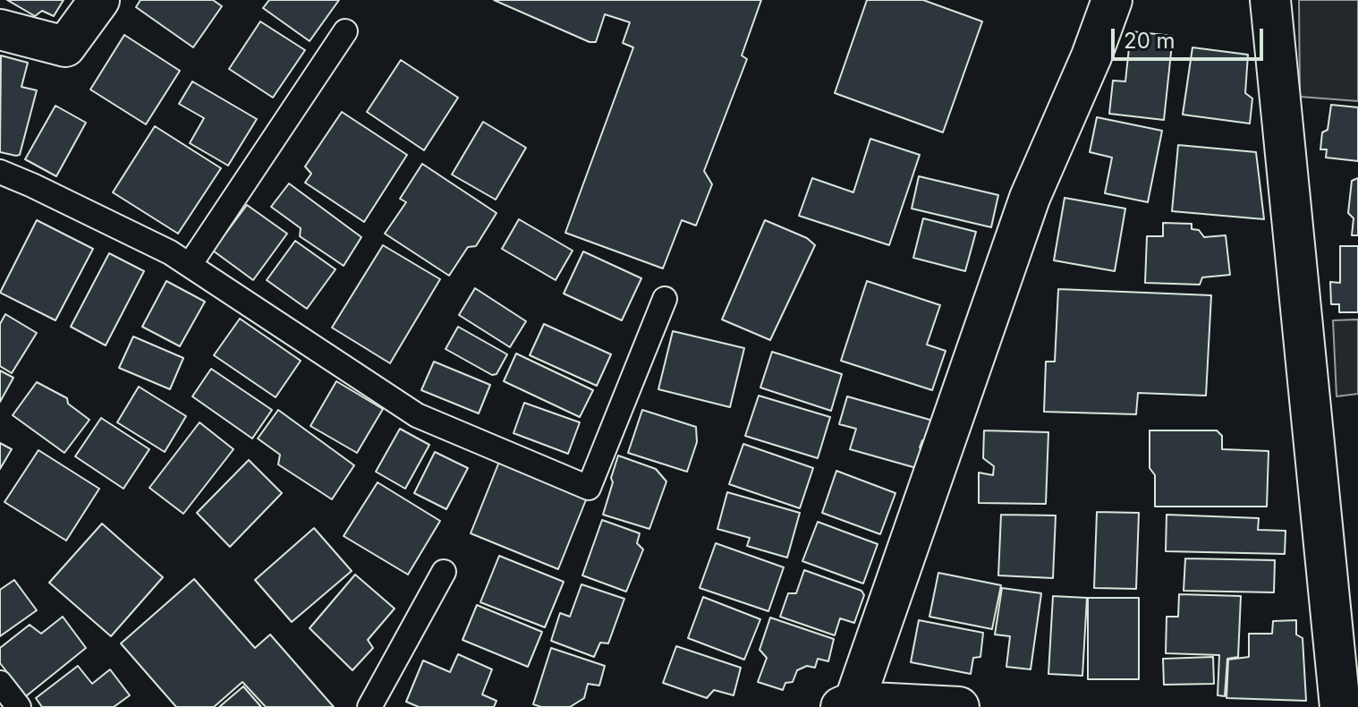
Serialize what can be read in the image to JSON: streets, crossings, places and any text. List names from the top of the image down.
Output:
{
  "scale_bar": "20 m"
}
